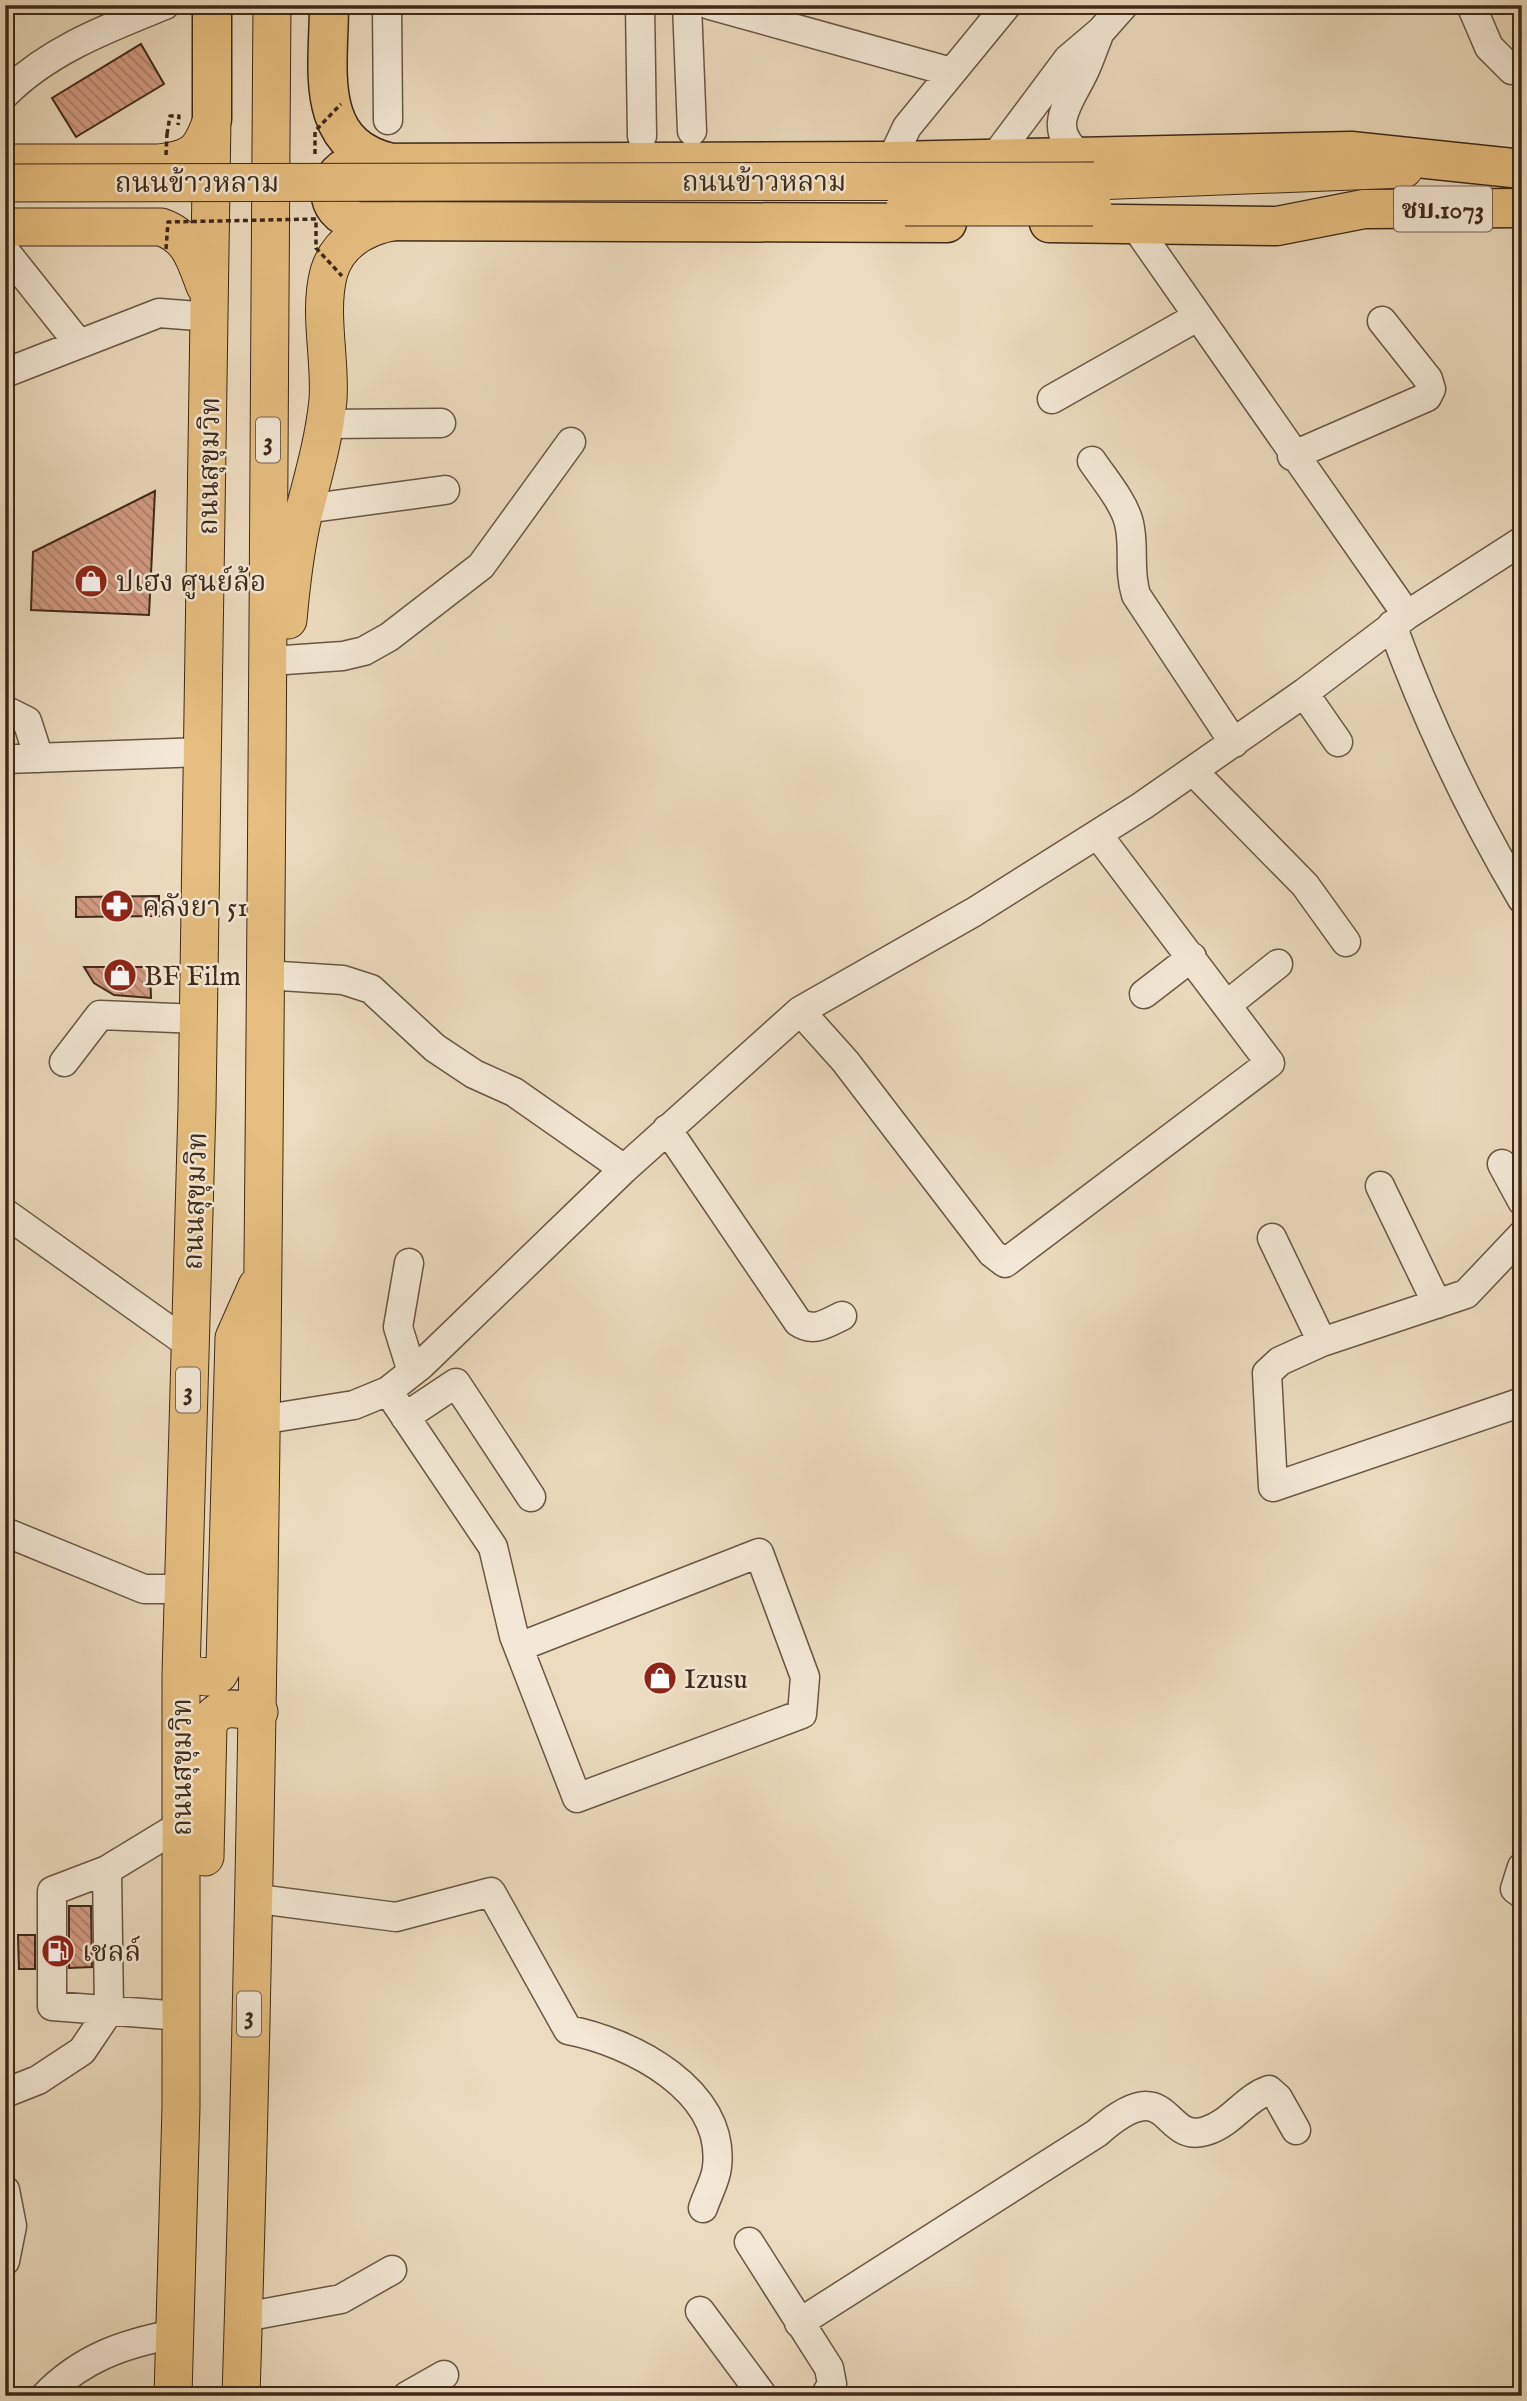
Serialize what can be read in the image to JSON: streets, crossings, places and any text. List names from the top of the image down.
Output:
{
  "streets": {
    "highway": [
      "ถนนข้าวหลาม",
      "ชบ.1073",
      "3",
      "ถนนสุขุมวิท"
    ]
  },
  "crossings": [
    ["ถนนข้าวหลาม", "ชบ.1073"],
    ["ถนนข้าวหลาม", "ถนนสุขุมวิท"]
  ],
  "places": {
    "shop": ["ปเฮง ศูนย์ล้อ", "BF Film", "Izusu"],
    "pharmacy": ["คลังยา 51"],
    "fuel station": ["เชลล์"]
  }
}
